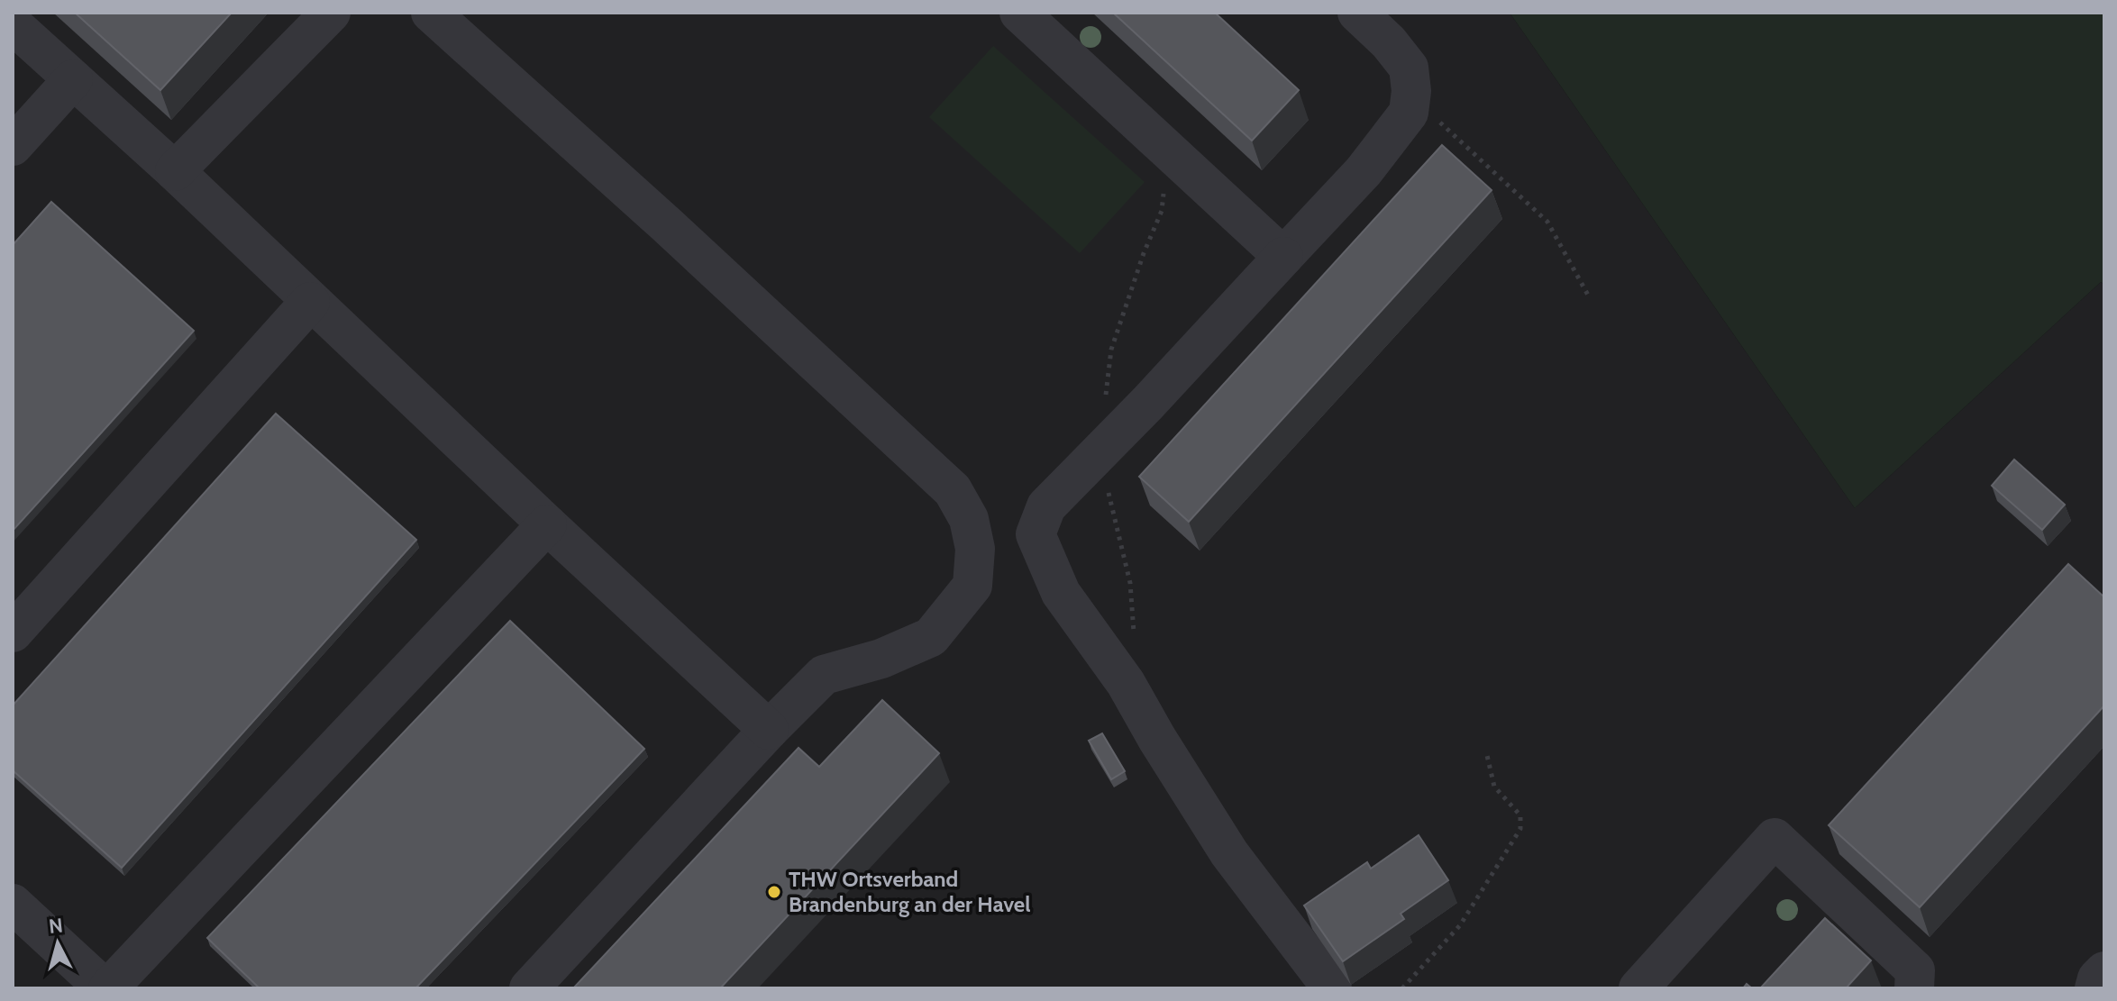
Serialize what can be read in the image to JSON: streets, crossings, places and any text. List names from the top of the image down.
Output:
{
  "places": ["THW Ortsverband Brandenburg an der Havel"],
  "north": "top"
}
